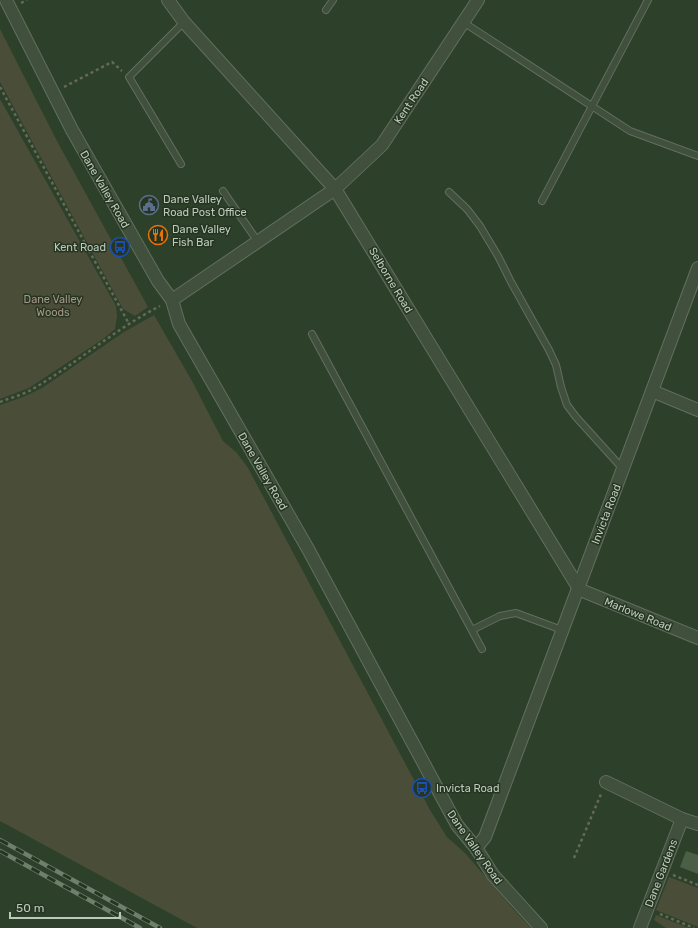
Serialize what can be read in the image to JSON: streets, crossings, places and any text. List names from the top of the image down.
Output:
{
  "streets": {
    "street": [
      "Kent Road",
      "Dane Valley Road",
      "Selborne Road",
      "Invicta Road",
      "Marlowe Road",
      "Dane Gardens"
    ]
  },
  "crossings": [
    ["Kent Road", "Dane Valley Road"],
    ["Kent Road", "Selborne Road"],
    ["Dane Valley Road", "Invicta Road"],
    ["Selborne Road", "Invicta Road"],
    ["Selborne Road", "Marlowe Road"],
    ["Invicta Road", "Marlowe Road"]
  ],
  "parks": ["Dane Valley Woods"],
  "places": {
    "public building": ["Dane Valley Road Post Office"],
    "restaurant": ["Dane Valley Fish Bar"],
    "bus stop": ["Kent Road", "Invicta Road"]
  },
  "scale_bar": "50 m"
}
